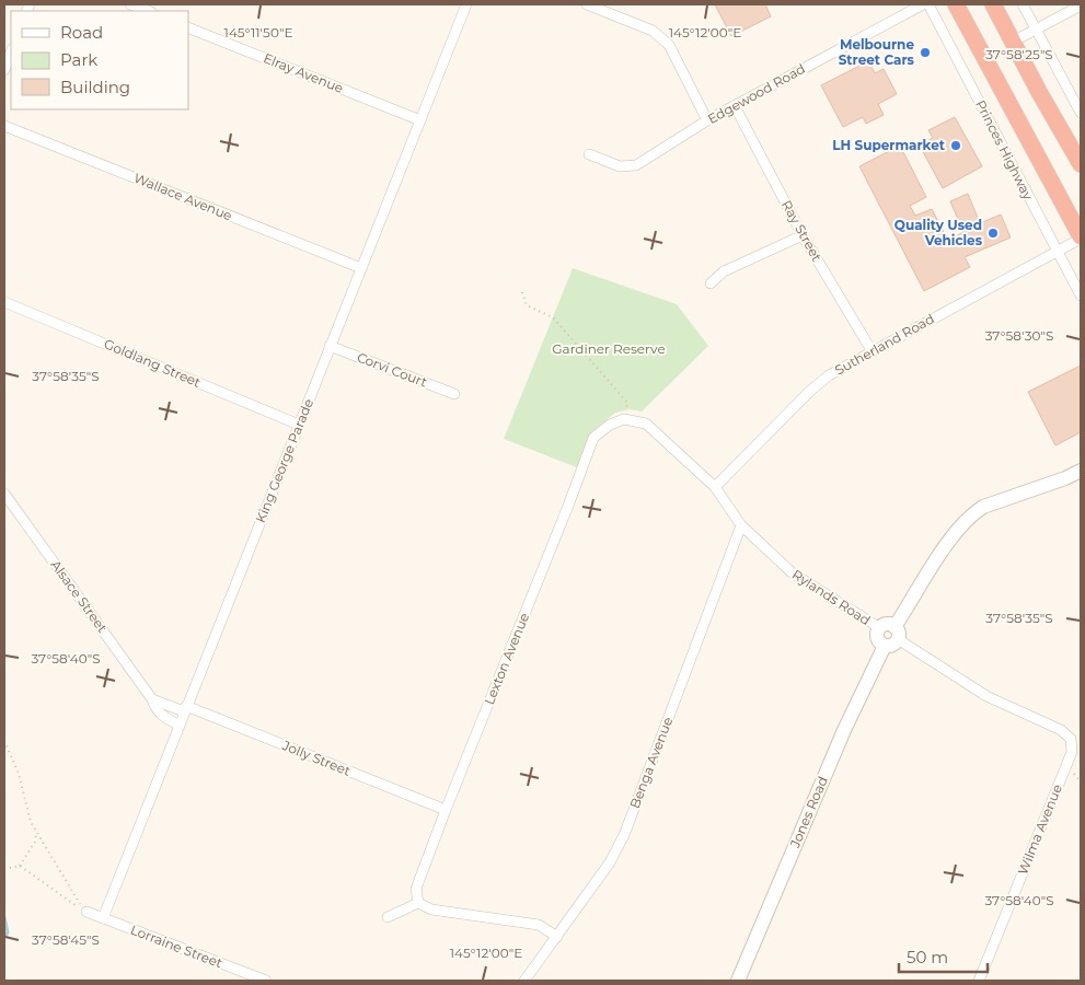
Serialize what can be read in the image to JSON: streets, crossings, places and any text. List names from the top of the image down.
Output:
{
  "streets": {
    "highway": ["Princes Highway"],
    "main road": ["Jones Road"],
    "street": [
      "Elray Avenue",
      "Edgewood Road",
      "Wallace Avenue",
      "Ray Street",
      "Sutherland Road",
      "Goldlang Street",
      "Corvi Court",
      "King George Parade",
      "Alsace Street",
      "Rylands Road",
      "Lexton Avenue",
      "Jolly Street",
      "Benga Avenue",
      "Wilma Avenue",
      "Lorraine Street"
    ]
  },
  "crossings": [
    ["Elray Avenue", "King George Parade"],
    ["Edgewood Road", "Ray Street"],
    ["Princes Highway", "Sutherland Road"],
    ["Wallace Avenue", "King George Parade"],
    ["Ray Street", "Sutherland Road"],
    ["Sutherland Road", "Rylands Road"],
    ["Goldlang Street", "King George Parade"],
    ["Corvi Court", "King George Parade"],
    ["King George Parade", "Alsace Street"],
    ["King George Parade", "Jolly Street"],
    ["King George Parade", "Lorraine Street"],
    ["Rylands Road", "Lexton Avenue"],
    ["Rylands Road", "Benga Avenue"],
    ["Rylands Road", "Jones Road"],
    ["Rylands Road", "Wilma Avenue"],
    ["Lexton Avenue", "Jolly Street"]
  ],
  "parks": ["Gardiner Reserve"],
  "places": ["Melbourne Street Cars", "LH Supermarket", "Quality Used Vehicles"],
  "legend": ["Road", "Park", "Building"],
  "scale_bar": "50 m",
  "coordinates": [
    "145°11'50\"E",
    "145°12'00\"E",
    "37°58'25\"S",
    "37°58'30\"S",
    "37°58'35\"S",
    "37°58'40\"S",
    "37°58'45\"S"
  ]
}
